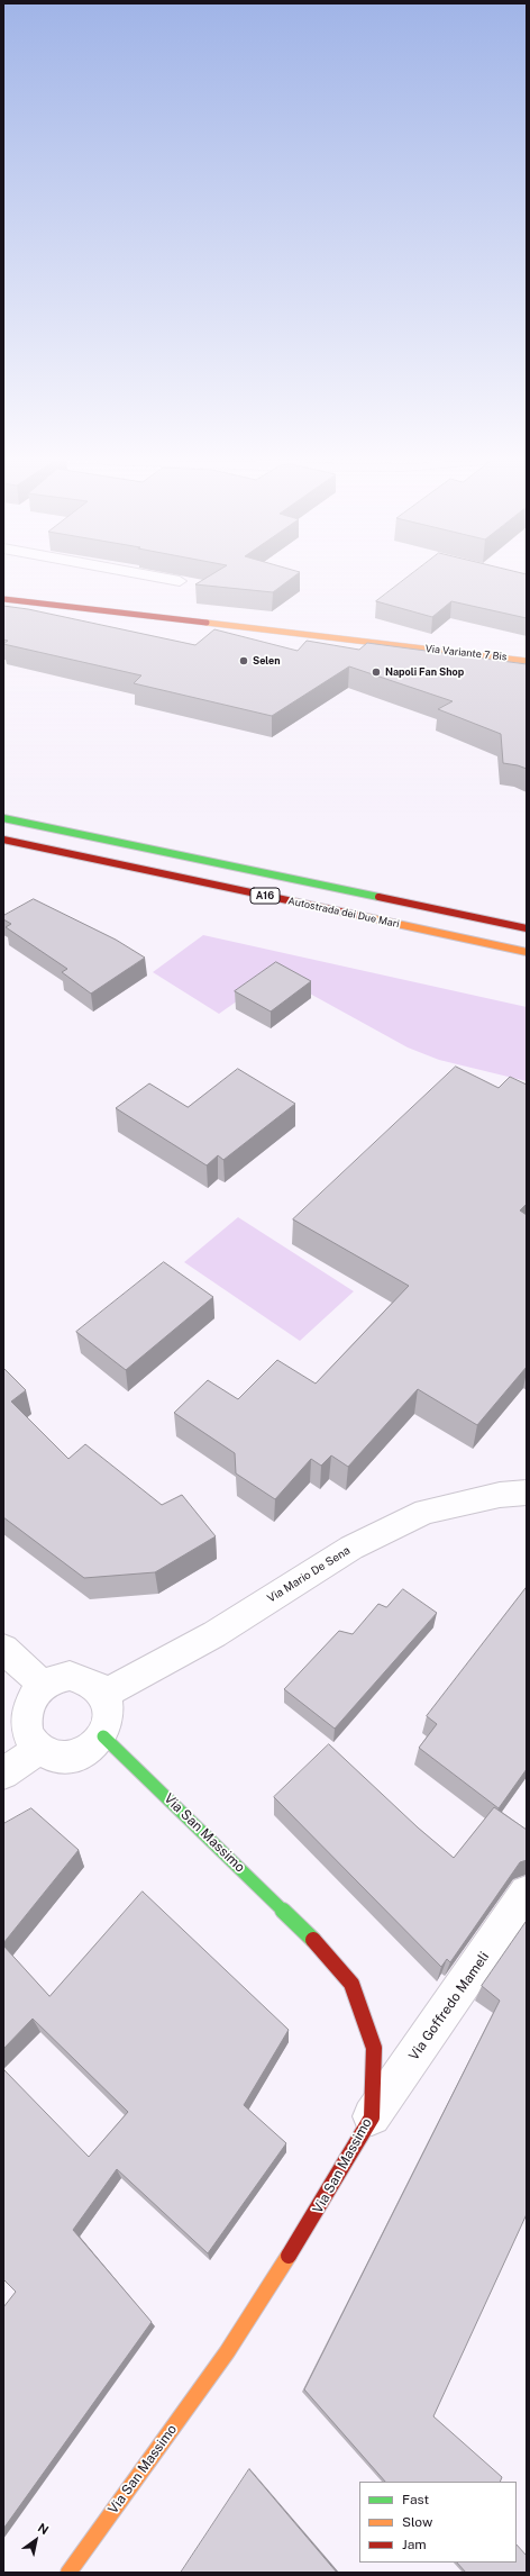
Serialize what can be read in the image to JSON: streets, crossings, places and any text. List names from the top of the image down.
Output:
{
  "streets": {
    "main road": [
      "Via Variante 7 Bis",
      "A16",
      "Autostrada dei Due Mari",
      "Via San Massimo"
    ],
    "street": ["Via Mario De Sena", "Via Goffredo Mameli"]
  },
  "crossings": [
    ["Via Mario De Sena", "Via San Massimo"],
    ["Via San Massimo", "Via Goffredo Mameli"]
  ],
  "places": ["Selen", "Napoli Fan Shop"],
  "legend": ["Fast", "Slow", "Jam"],
  "north": "top right"
}
